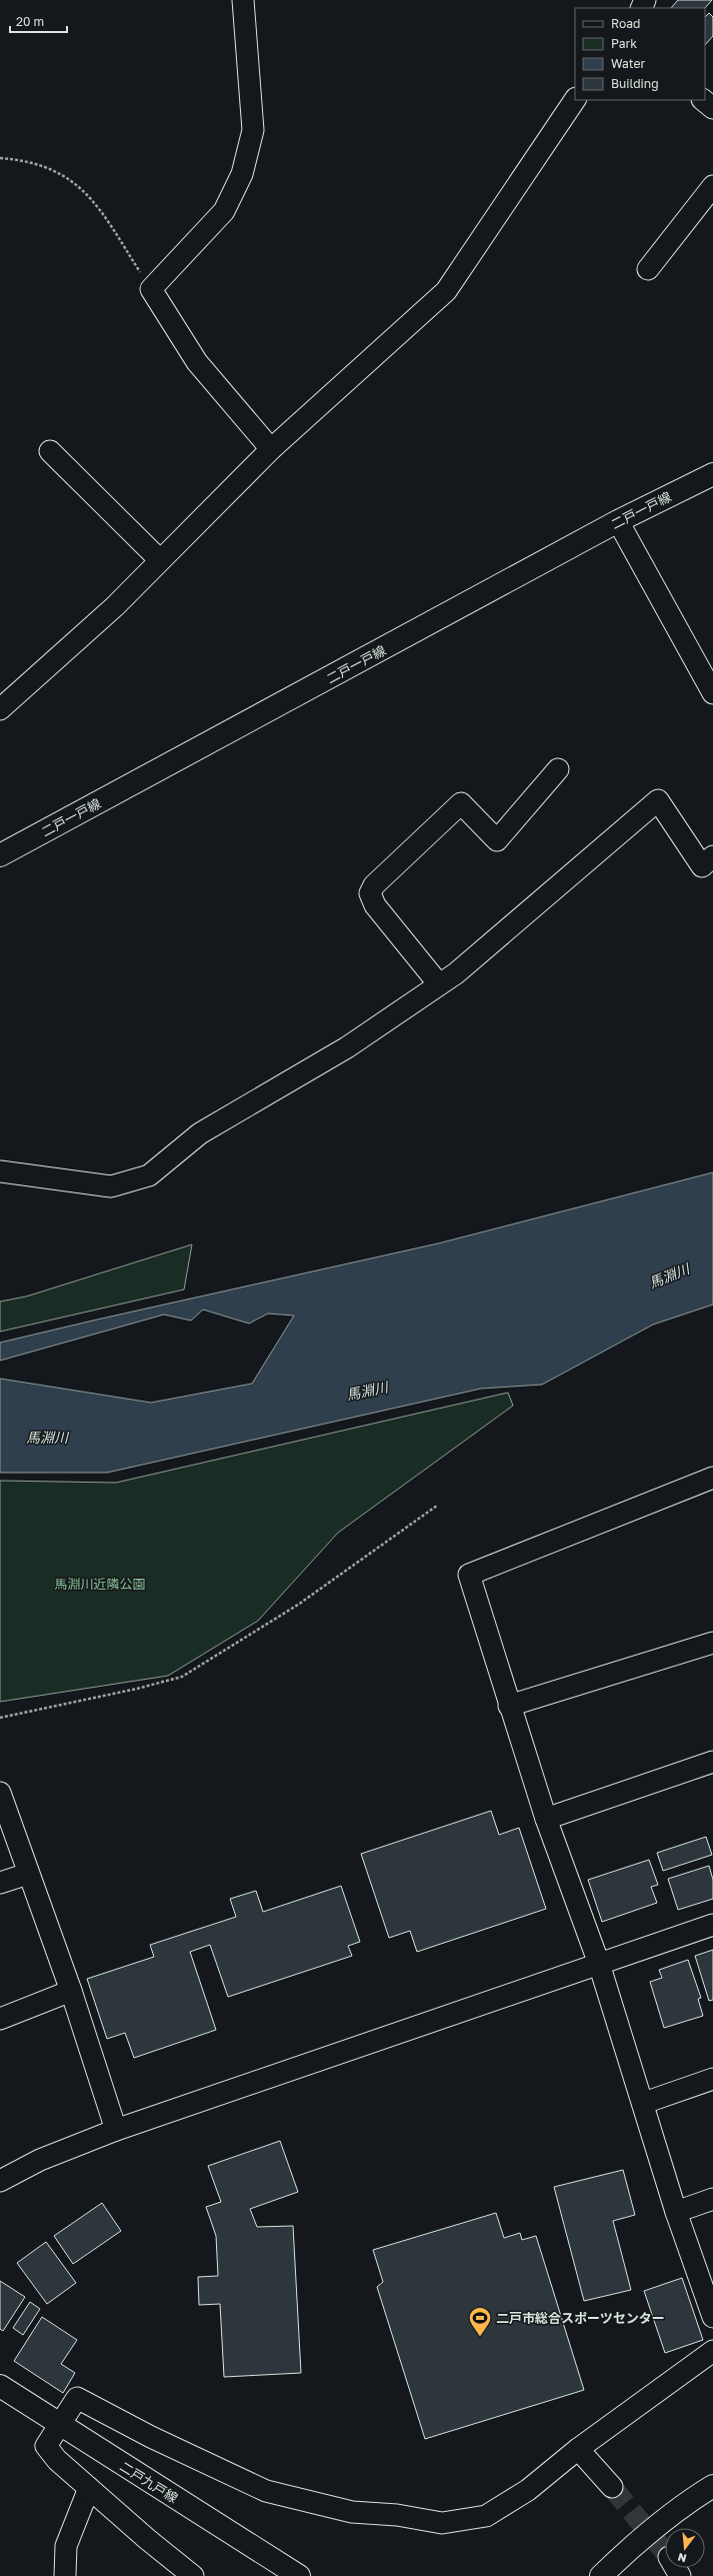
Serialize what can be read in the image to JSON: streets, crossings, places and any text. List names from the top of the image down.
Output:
{
  "streets": {
    "main road": ["二戸一戸線", "二戸九戸線"]
  },
  "water": ["馬淵川"],
  "parks": ["馬淵川近隣公園"],
  "places": {
    "sports": ["二戸市総合スポーツセンター"]
  },
  "legend": [
    "Road",
    "Park",
    "Water",
    "Building"
  ],
  "scale_bar": "20 m",
  "north": "bottom"
}
